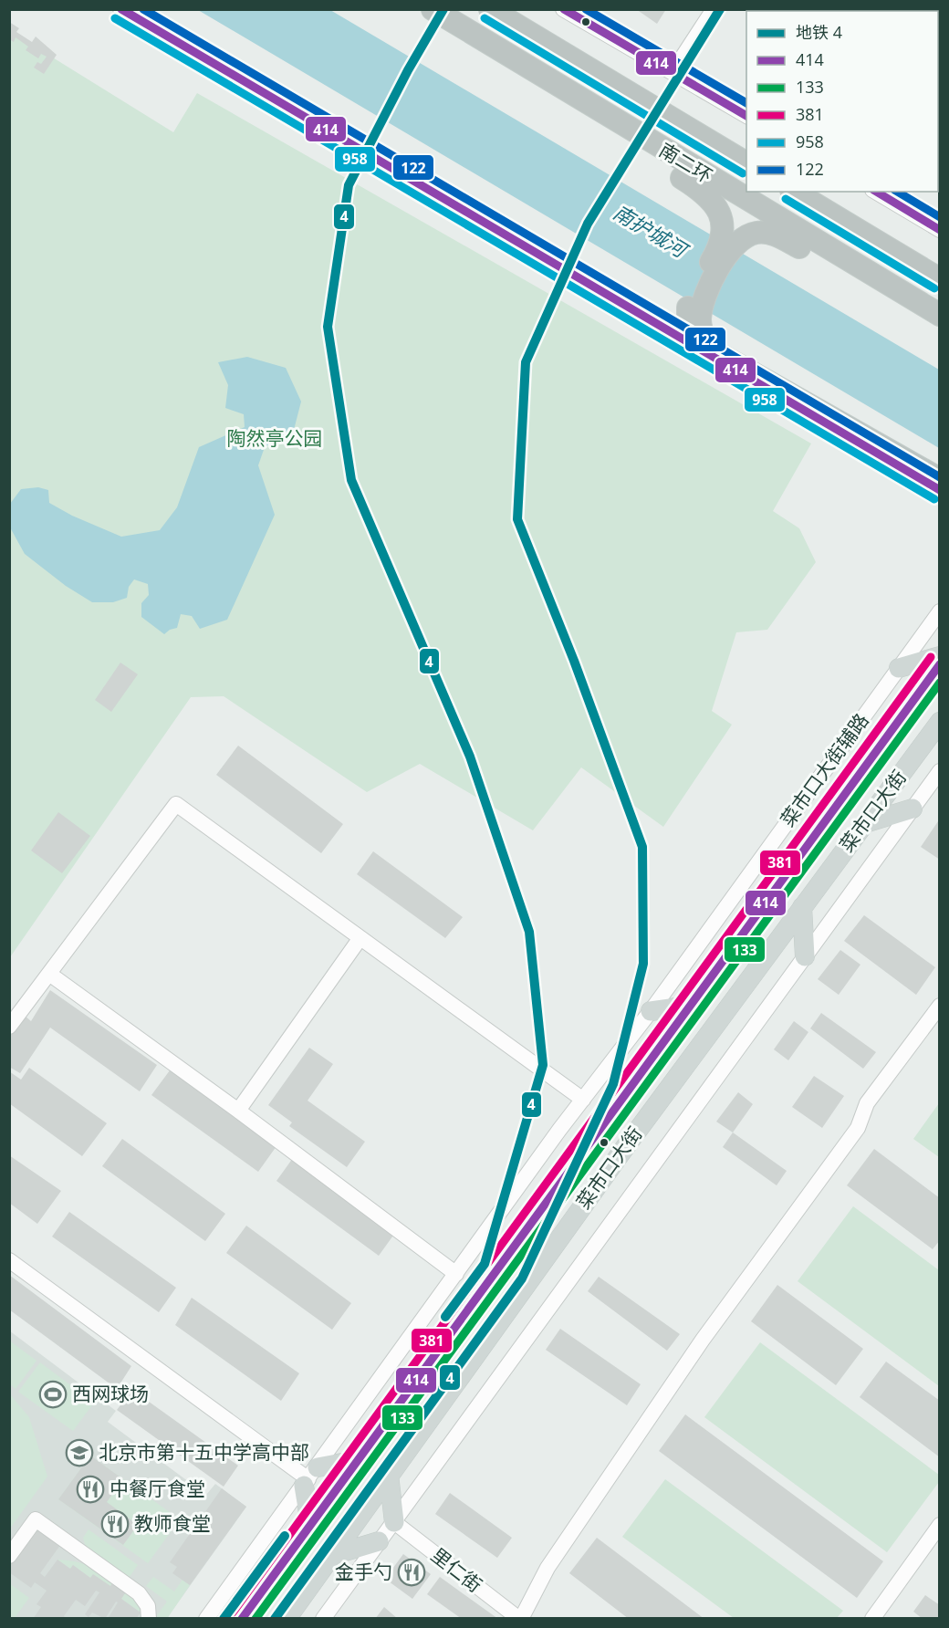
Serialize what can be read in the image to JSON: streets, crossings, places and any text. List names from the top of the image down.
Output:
{
  "streets": {
    "highway": ["南二环"],
    "main road": ["菜市口大街"],
    "street": ["菜市口大街辅路", "里仁街"]
  },
  "water": ["南护城河"],
  "parks": ["陶然亭公园"],
  "places": {
    "sports": ["西网球场"],
    "school or university": ["北京市第十五中学高中部"],
    "restaurant": ["中餐厅食堂", "教师食堂", "金手勺"]
  },
  "lines": [
    "metro line 4",
    "transit line 414",
    "transit line 122",
    "transit line 958",
    "transit line 381",
    "transit line 133"
  ],
  "legend": [
    "地铁 4",
    "414",
    "133",
    "381",
    "958",
    "122"
  ]
}
